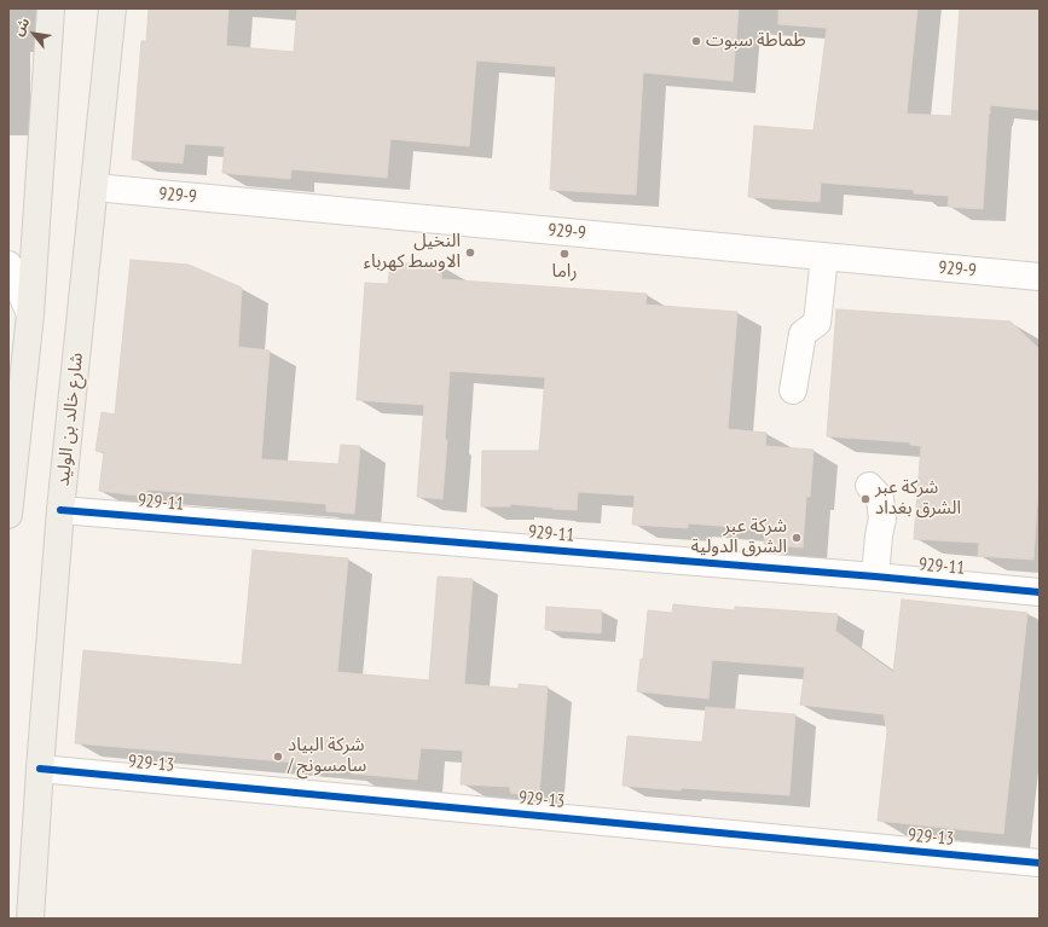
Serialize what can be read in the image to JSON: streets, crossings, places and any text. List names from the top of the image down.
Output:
{
  "streets": {
    "main road": ["شارع خالد بن الوليد"],
    "street": ["929-9", "929-11", "929-13"]
  },
  "crossings": [
    ["929-9", "شارع خالد بن الوليد"],
    ["شارع خالد بن الوليد", "929-11"],
    ["شارع خالد بن الوليد", "929-13"]
  ],
  "places": [
    "طماطة سبوت",
    "النخيل الاوسط كهرباء",
    "راما",
    "شركة عبر الشرق بغداد",
    "شركة عبر الشرق الدولية",
    "شركة البياد / سامسونج"
  ],
  "north": "top left"
}
